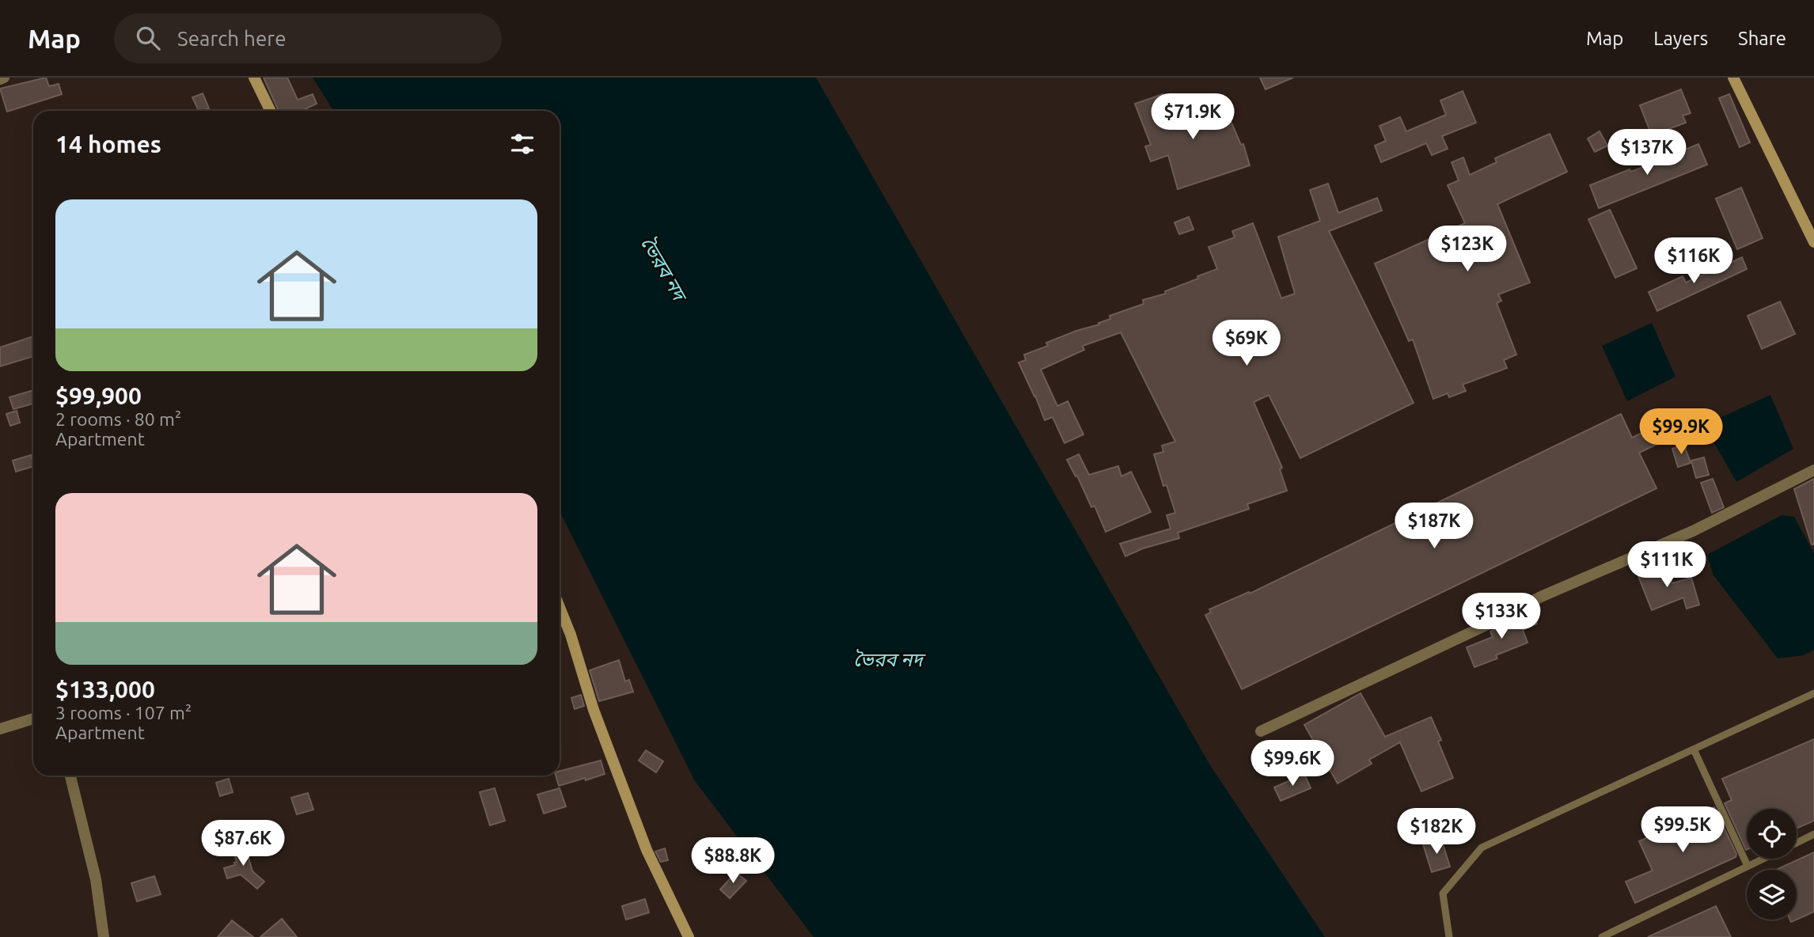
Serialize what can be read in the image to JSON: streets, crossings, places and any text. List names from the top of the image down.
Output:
{
  "water": ["ভৈরব নদ"],
  "page": {
    "header": "Map",
    "search": "Search here",
    "nav": ["Map", "Layers", "Share"],
    "price": [
      "$71.9K",
      "$137K",
      "$123K",
      "$116K",
      "$69K",
      "$99.9K",
      "$187K",
      "$111K",
      "$133K",
      "$99.6K",
      "$99.5K",
      "$182K",
      "$87.6K",
      "$88.8K"
    ],
    "heading": "14 homes",
    "list": [
      {
        "name": "$99,900",
        "note": "2 rooms · 80 m² · Apartment"
      },
      {
        "name": "$133,000",
        "note": "3 rooms · 107 m² · Apartment"
      }
    ]
  }
}
